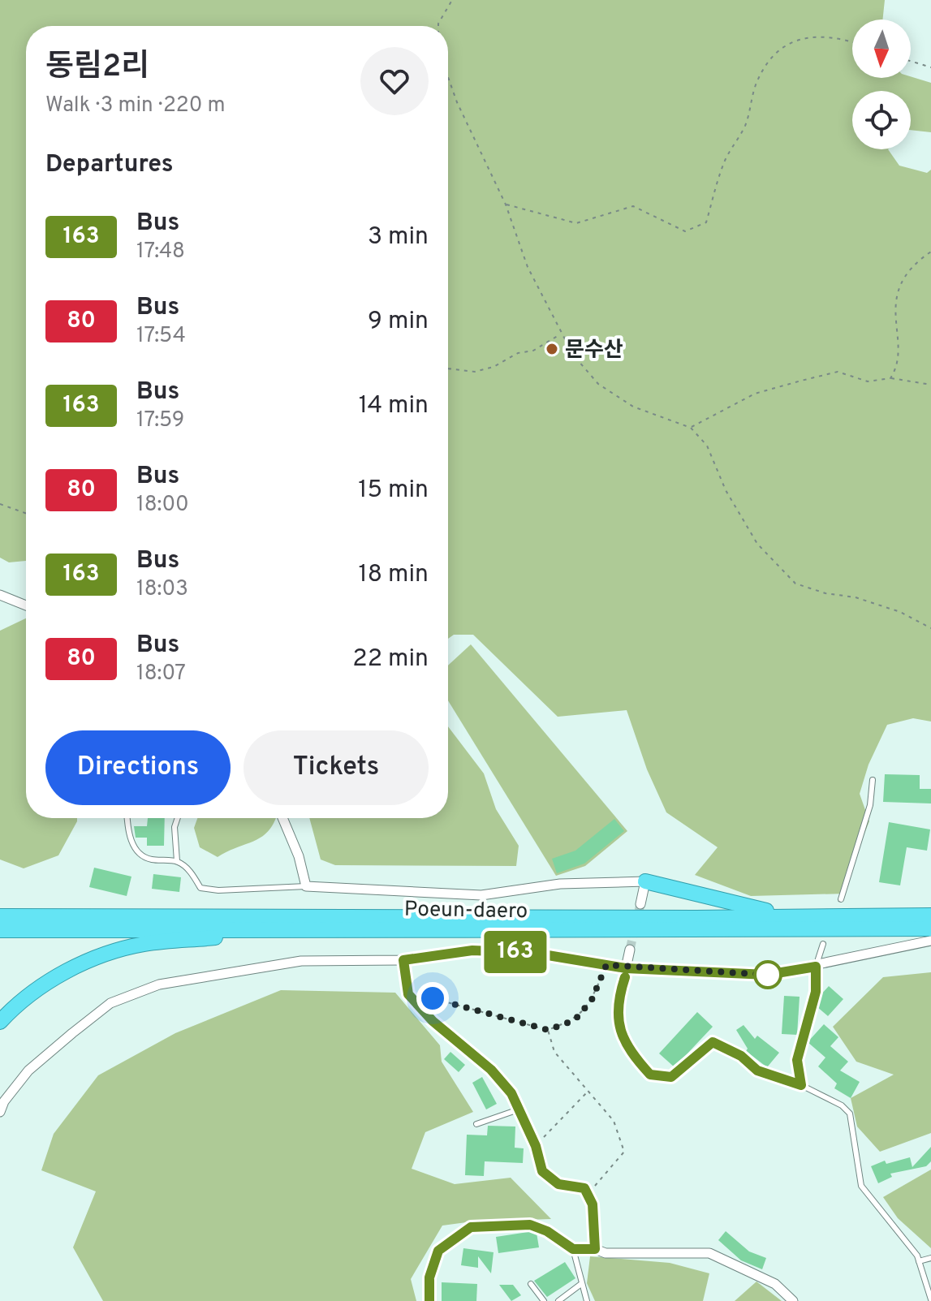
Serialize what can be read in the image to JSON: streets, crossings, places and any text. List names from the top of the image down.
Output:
{
  "streets": {
    "highway": ["Poeun-daero"]
  },
  "places": ["문수산"],
  "lines": ["bus line 163"],
  "north": "bottom",
  "page": {
    "on_map": "163",
    "heading": [
      ["동림2리", "Walk · 3 min · 220 m"],
      "Departures"
    ],
    "list": [
      {
        "mark": "163",
        "name": "Bus",
        "note": "17:48",
        "value": "3 min"
      },
      {
        "mark": "80",
        "name": "Bus",
        "note": "17:54",
        "value": "9 min"
      },
      {
        "mark": "163",
        "name": "Bus",
        "note": "17:59",
        "value": "14 min"
      },
      {
        "mark": "80",
        "name": "Bus",
        "note": "18:00",
        "value": "15 min"
      },
      {
        "mark": "163",
        "name": "Bus",
        "note": "18:03",
        "value": "18 min"
      },
      {
        "mark": "80",
        "name": "Bus",
        "note": "18:07",
        "value": "22 min"
      }
    ],
    "buttons": ["Directions", "Tickets"]
  }
}
